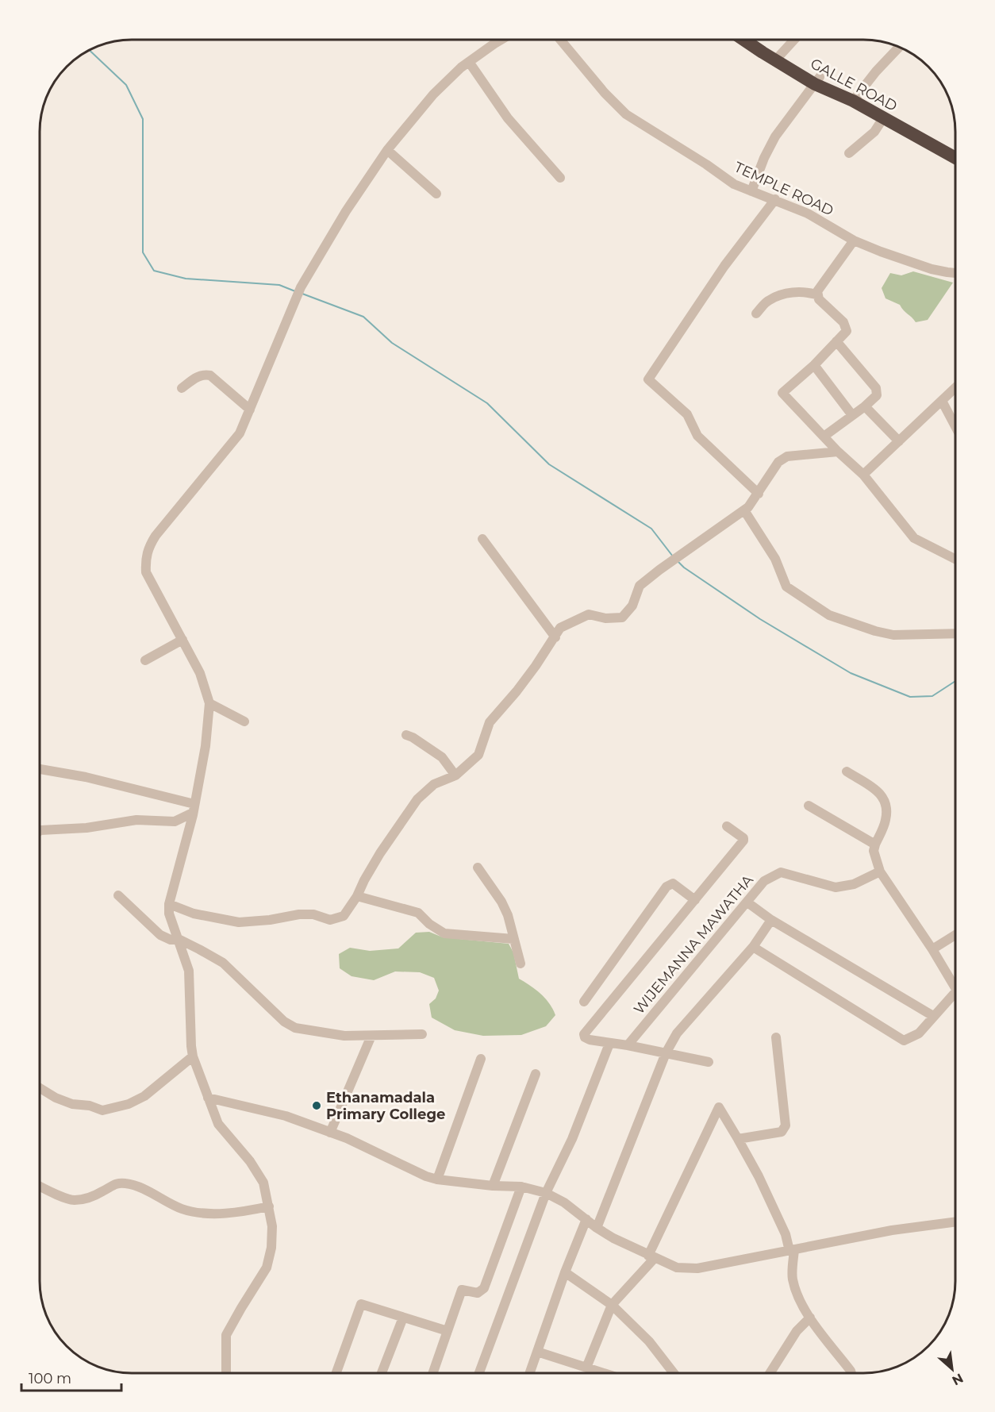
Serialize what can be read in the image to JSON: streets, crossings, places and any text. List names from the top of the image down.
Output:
{
  "streets": {
    "highway": ["GALLE ROAD"],
    "street": ["TEMPLE ROAD", "WIJEMANNA MAWATHA"]
  },
  "places": ["Ethanamadala Primary College"],
  "scale_bar": "100 m",
  "north": "bottom right"
}
